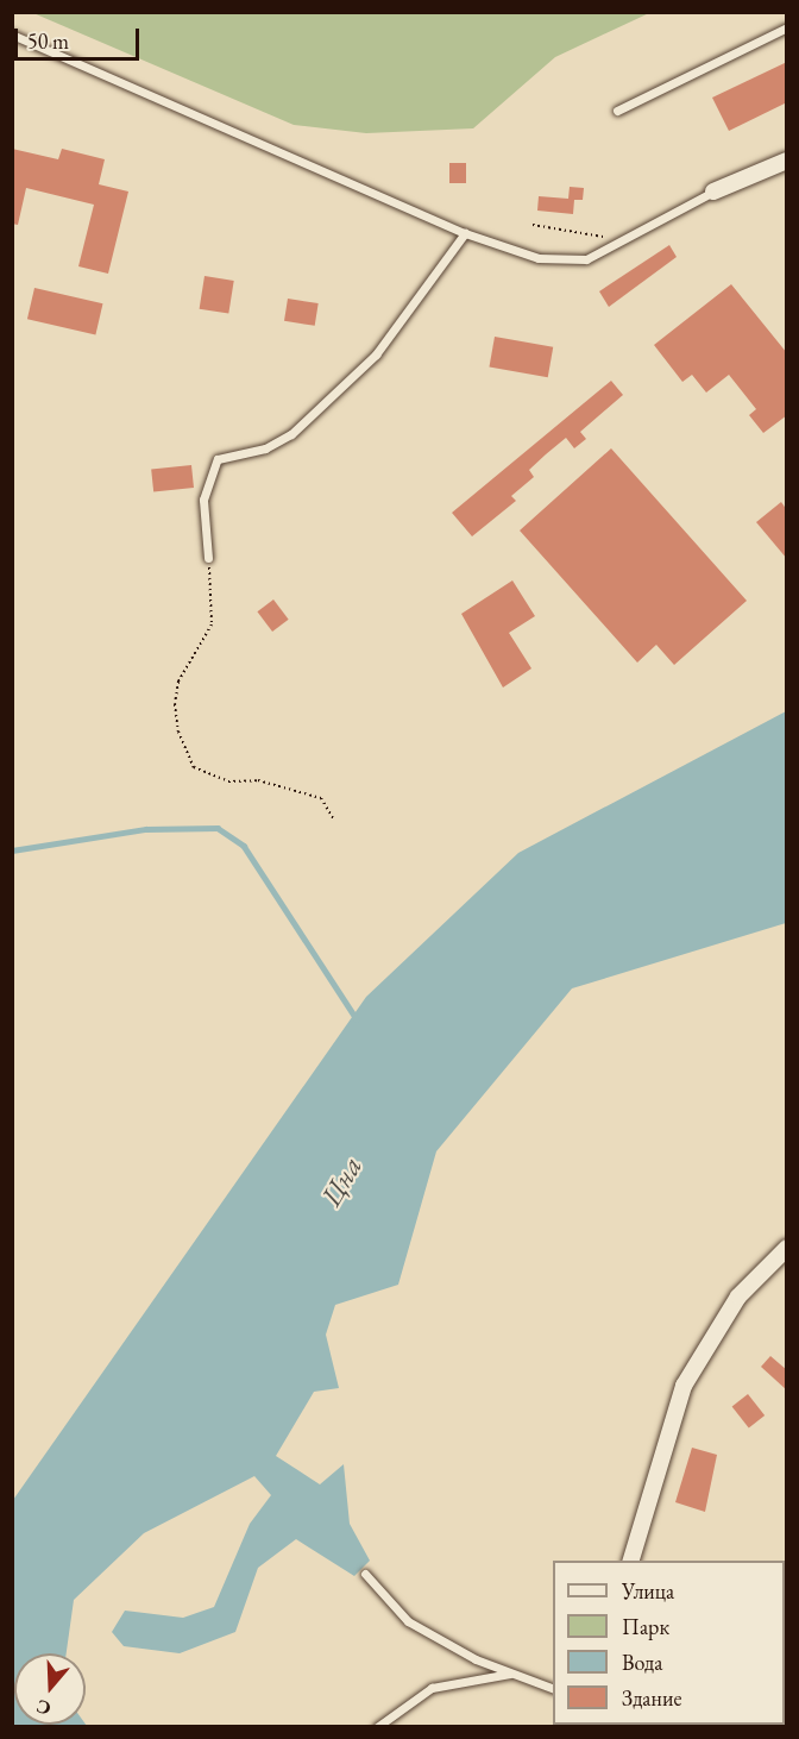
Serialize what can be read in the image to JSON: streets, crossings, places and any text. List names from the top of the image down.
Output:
{
  "water": ["Цна"],
  "legend": [
    "Улица",
    "Парк",
    "Вода",
    "Здание"
  ],
  "scale_bar": "50 m",
  "north": "bottom"
}
